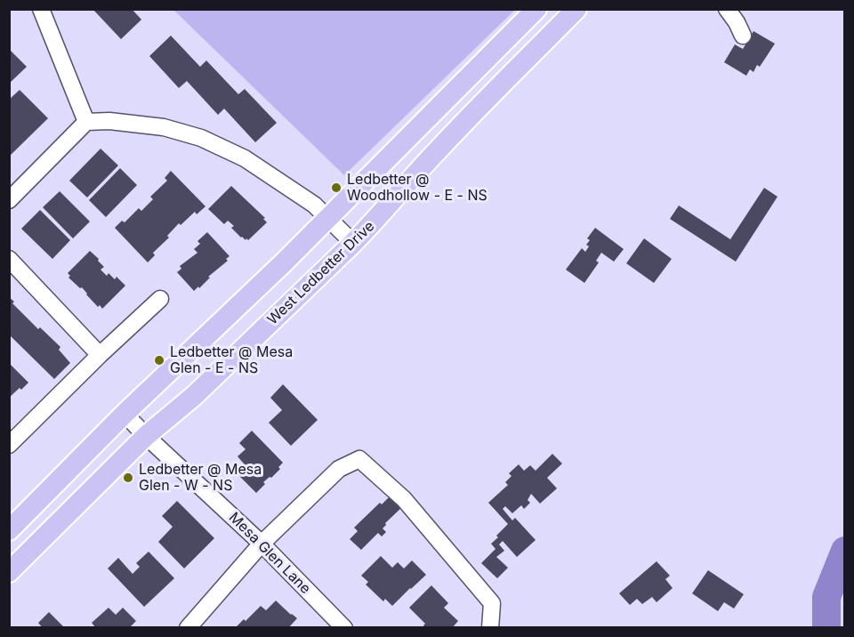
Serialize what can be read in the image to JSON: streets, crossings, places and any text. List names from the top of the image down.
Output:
{
  "streets": {
    "main road": ["West Ledbetter Drive"],
    "street": ["Mesa Glen Lane"]
  },
  "crossings": [
    ["West Ledbetter Drive", "Mesa Glen Lane"]
  ],
  "places": ["Ledbetter @ Woodhollow - E - NS", "Ledbetter @ Mesa Glen - E - NS", "Ledbetter @ Mesa Glen - W - NS"]
}
